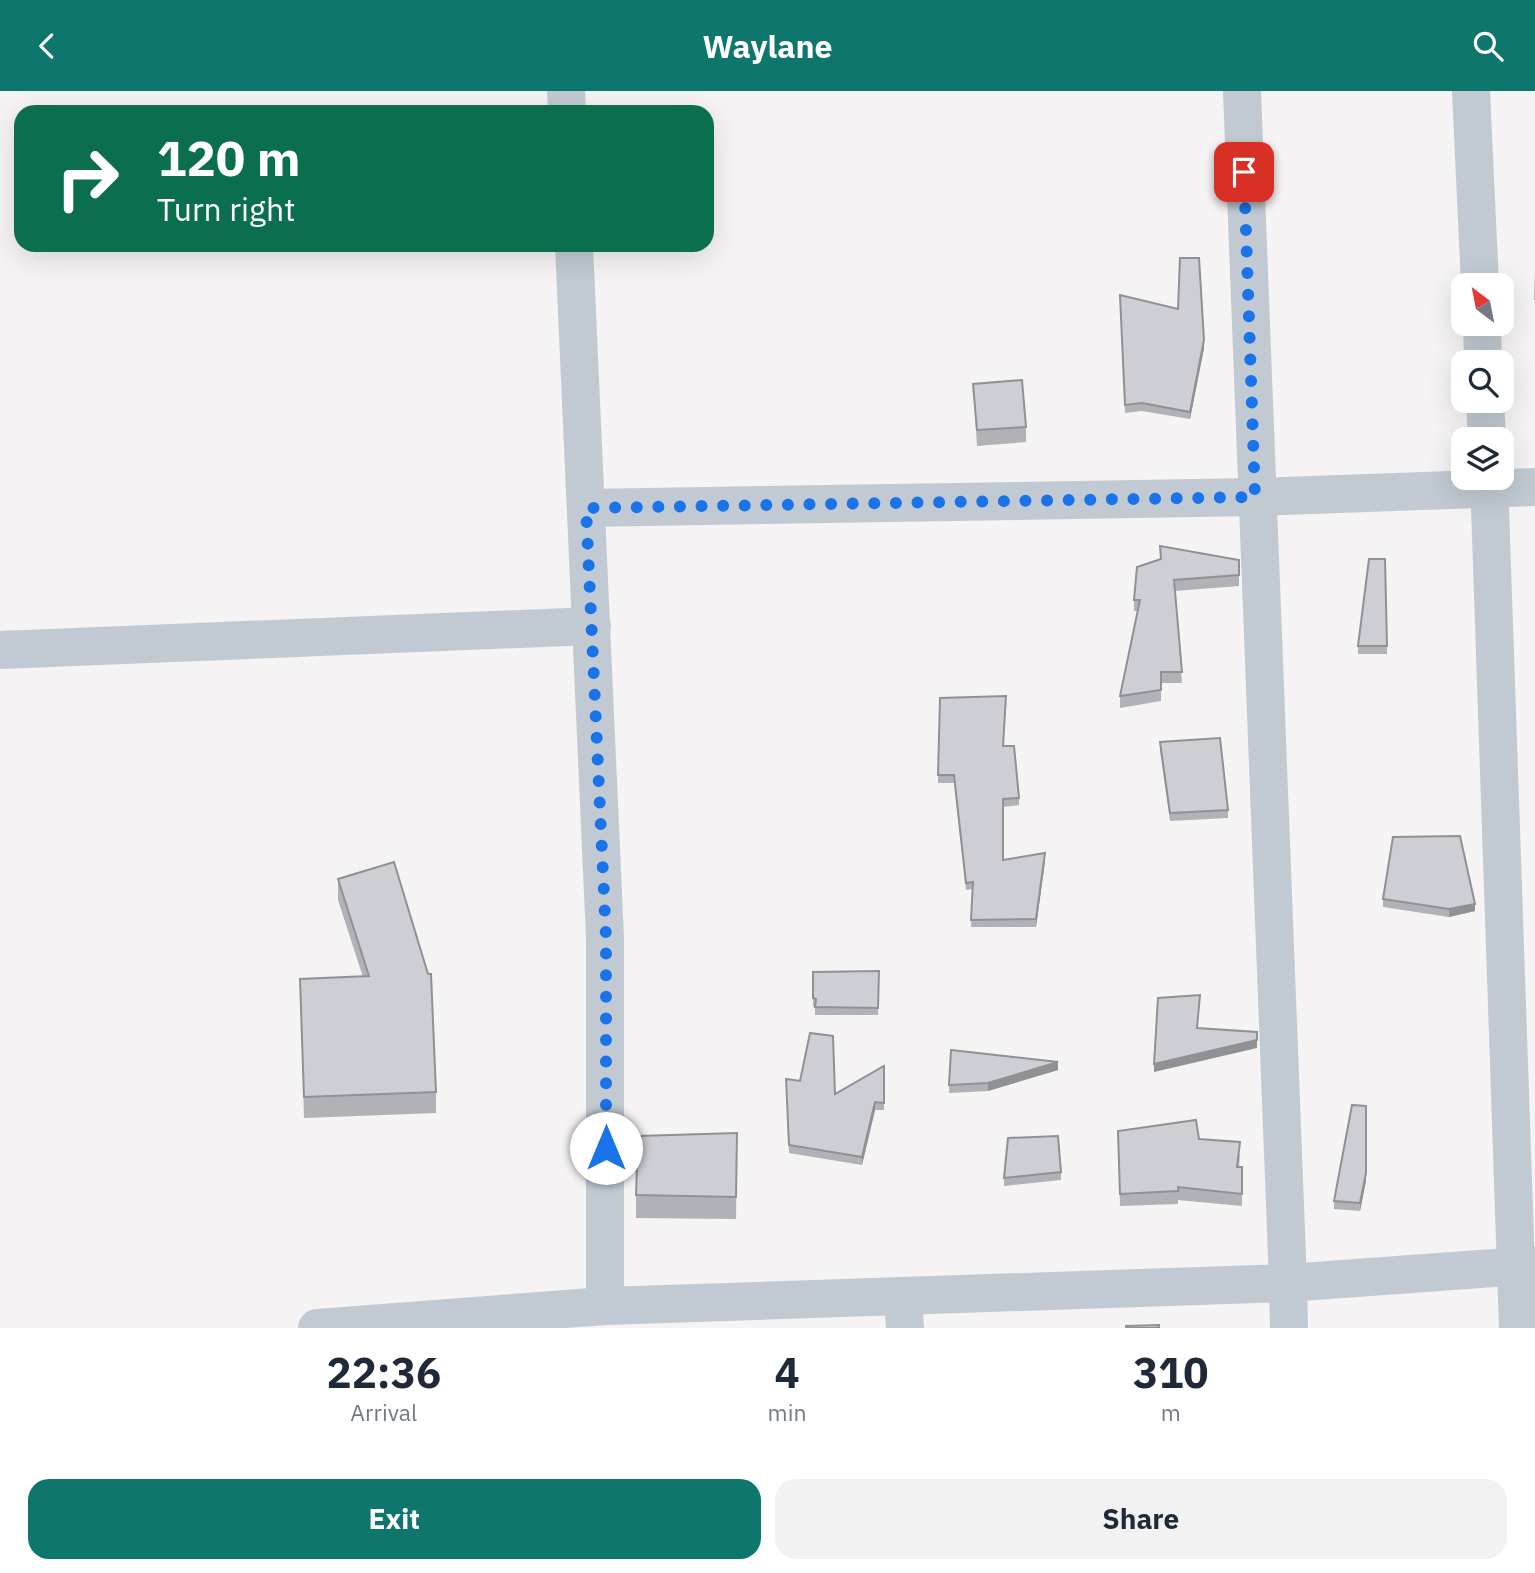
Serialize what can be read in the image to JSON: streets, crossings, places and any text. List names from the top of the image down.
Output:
{
  "north": "top left",
  "page": {
    "header": "Waylane",
    "turn": ["120 m", "Turn right"],
    "eta": [
      "22:36",
      "Arrival",
      "4",
      "min",
      "310",
      "m"
    ],
    "buttons": ["Exit", "Share"]
  }
}
